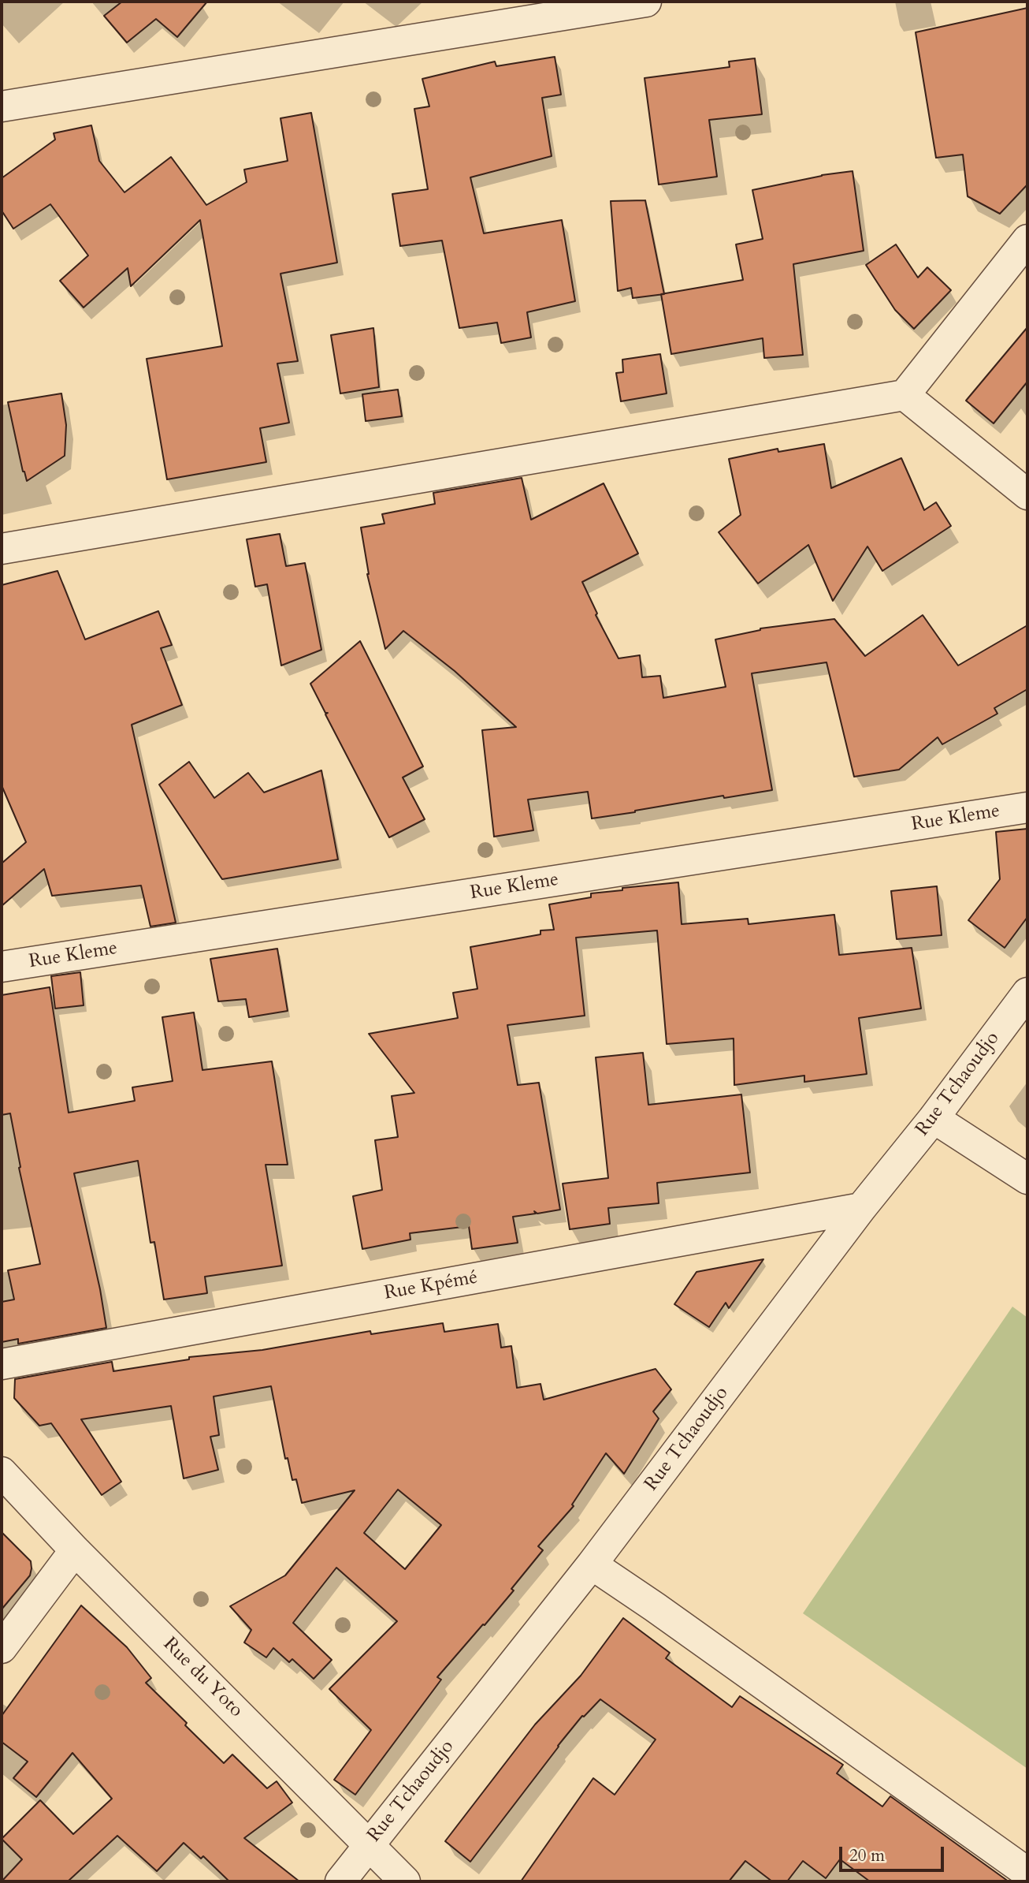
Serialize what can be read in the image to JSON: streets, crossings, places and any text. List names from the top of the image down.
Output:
{
  "streets": {
    "street": [
      "Rue Kleme",
      "Rue Tchaoudjo",
      "Rue Kpémé",
      "Rue du Yoto"
    ]
  },
  "crossings": [
    ["Rue Tchaoudjo", "Rue Kpémé"],
    ["Rue Tchaoudjo", "Rue du Yoto"]
  ],
  "scale_bar": "20 m"
}
